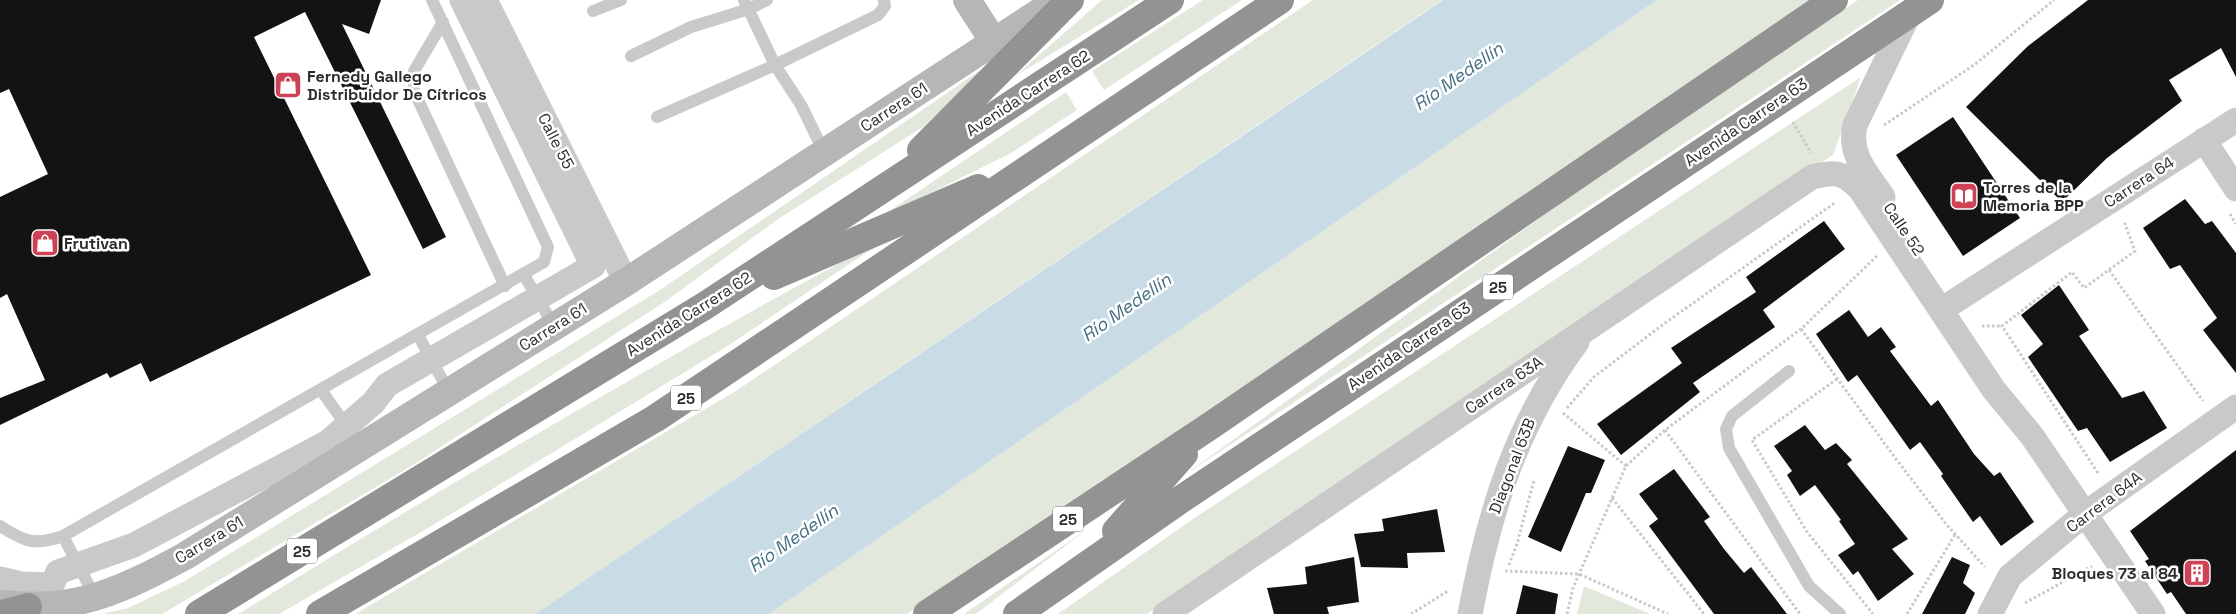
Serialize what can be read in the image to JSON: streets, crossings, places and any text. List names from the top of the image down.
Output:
{
  "streets": {
    "highway": ["Avenida Carrera 62", "Avenida Carrera 63", "25"],
    "street": [
      "Carrera 61",
      "Calle 55",
      "Carrera 64",
      "Calle 52",
      "Carrera 63A",
      "Diagonal 63B",
      "Carrera 64A"
    ]
  },
  "crossings": [
    ["Carrera 61", "Calle 55"],
    ["Carrera 64", "Calle 52"],
    ["Calle 52", "Carrera 63A"],
    ["Calle 52", "Carrera 64A"],
    ["Carrera 63A", "Diagonal 63B"]
  ],
  "water": ["Río Medellín"],
  "places": {
    "shop": ["Fernedy Gallego Distribuidor De Cítricos", "Frutivan"],
    "library": ["Torres de la Memoria BPP"],
    "building": ["Bloques 73 al 84"]
  }
}
